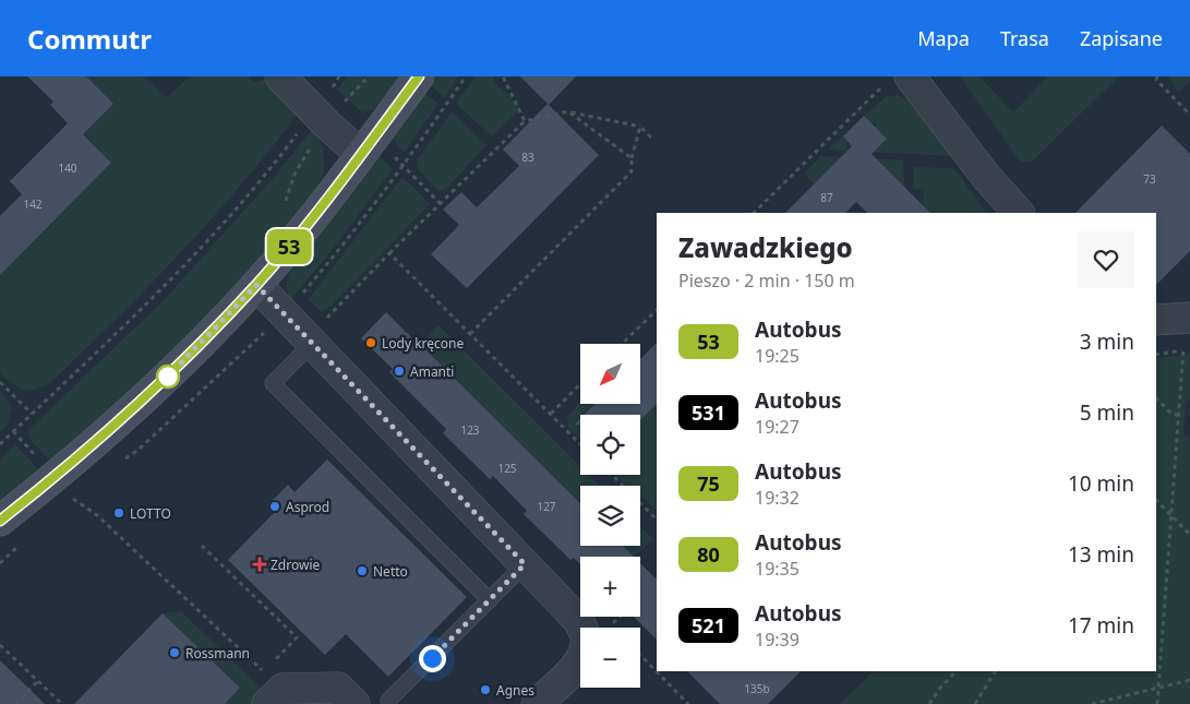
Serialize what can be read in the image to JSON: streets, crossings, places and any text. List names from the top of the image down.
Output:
{
  "places": {
    "other": [
      "Lody kręcone",
      "Amanti",
      "Asprod",
      "LOTTO",
      "Netto",
      "Rossmann",
      "Agnes"
    ],
    "health": ["Zdrowie"]
  },
  "lines": ["bus line 53"],
  "house_numbers": [
    "83",
    "140",
    "73",
    "87",
    "142",
    "123",
    "125",
    "127",
    "135b"
  ],
  "north": "bottom left",
  "page": {
    "header": "Commutr",
    "nav": ["Mapa", "Trasa", "Zapisane"],
    "on_map": "53",
    "heading": ["Zawadzkiego", "Pieszo · 2 min · 150 m"],
    "list": [
      {
        "mark": "53",
        "name": "Autobus",
        "note": "19:25",
        "value": "3 min"
      },
      {
        "mark": "531",
        "name": "Autobus",
        "note": "19:27",
        "value": "5 min"
      },
      {
        "mark": "75",
        "name": "Autobus",
        "note": "19:32",
        "value": "10 min"
      },
      {
        "mark": "80",
        "name": "Autobus",
        "note": "19:35",
        "value": "13 min"
      },
      {
        "mark": "521",
        "name": "Autobus",
        "note": "19:39",
        "value": "17 min"
      }
    ],
    "map_buttons": ["+", "−"]
  }
}
